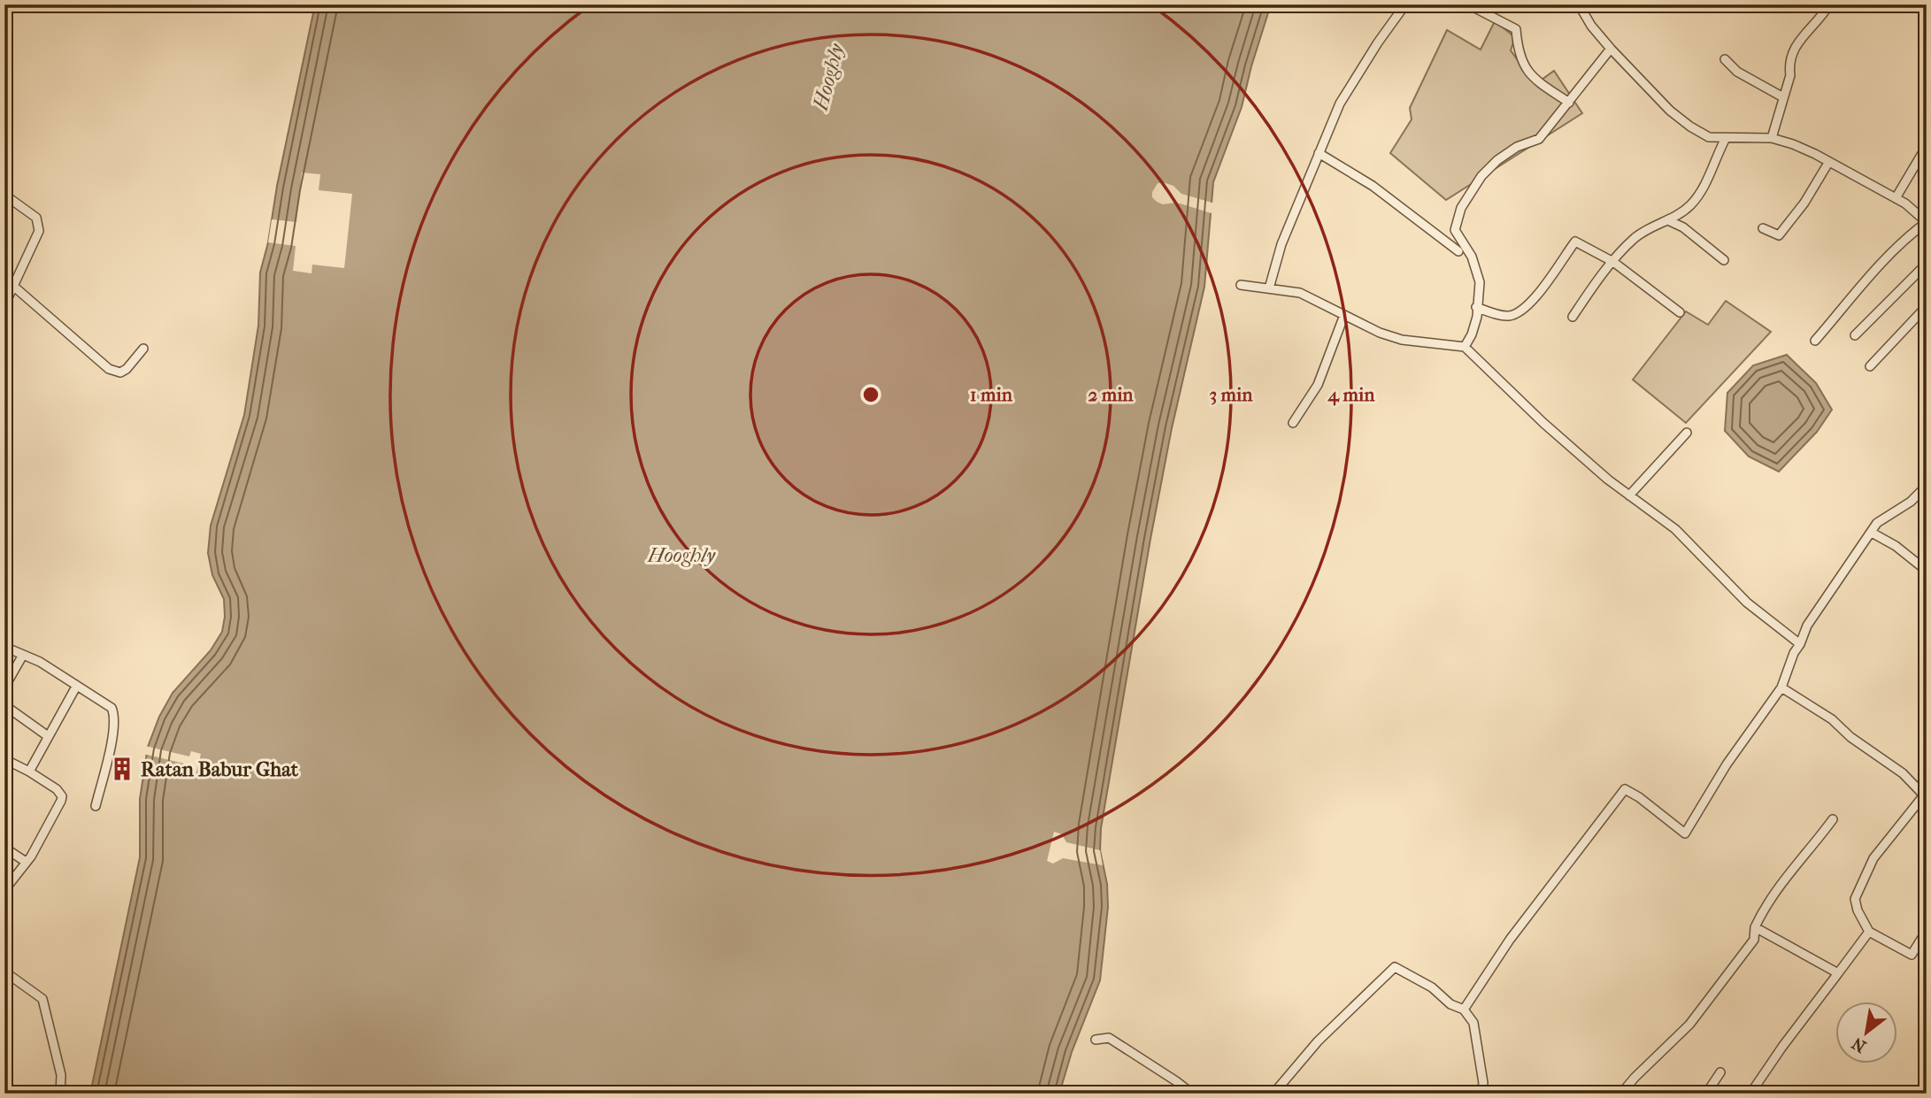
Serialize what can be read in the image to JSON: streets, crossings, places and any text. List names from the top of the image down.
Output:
{
  "water": ["Hooghly"],
  "places": {
    "building": ["Ratan Babur Ghat"]
  },
  "north": "bottom left",
  "rings": [
    "1 min",
    "2 min",
    "3 min",
    "4 min"
  ]
}
